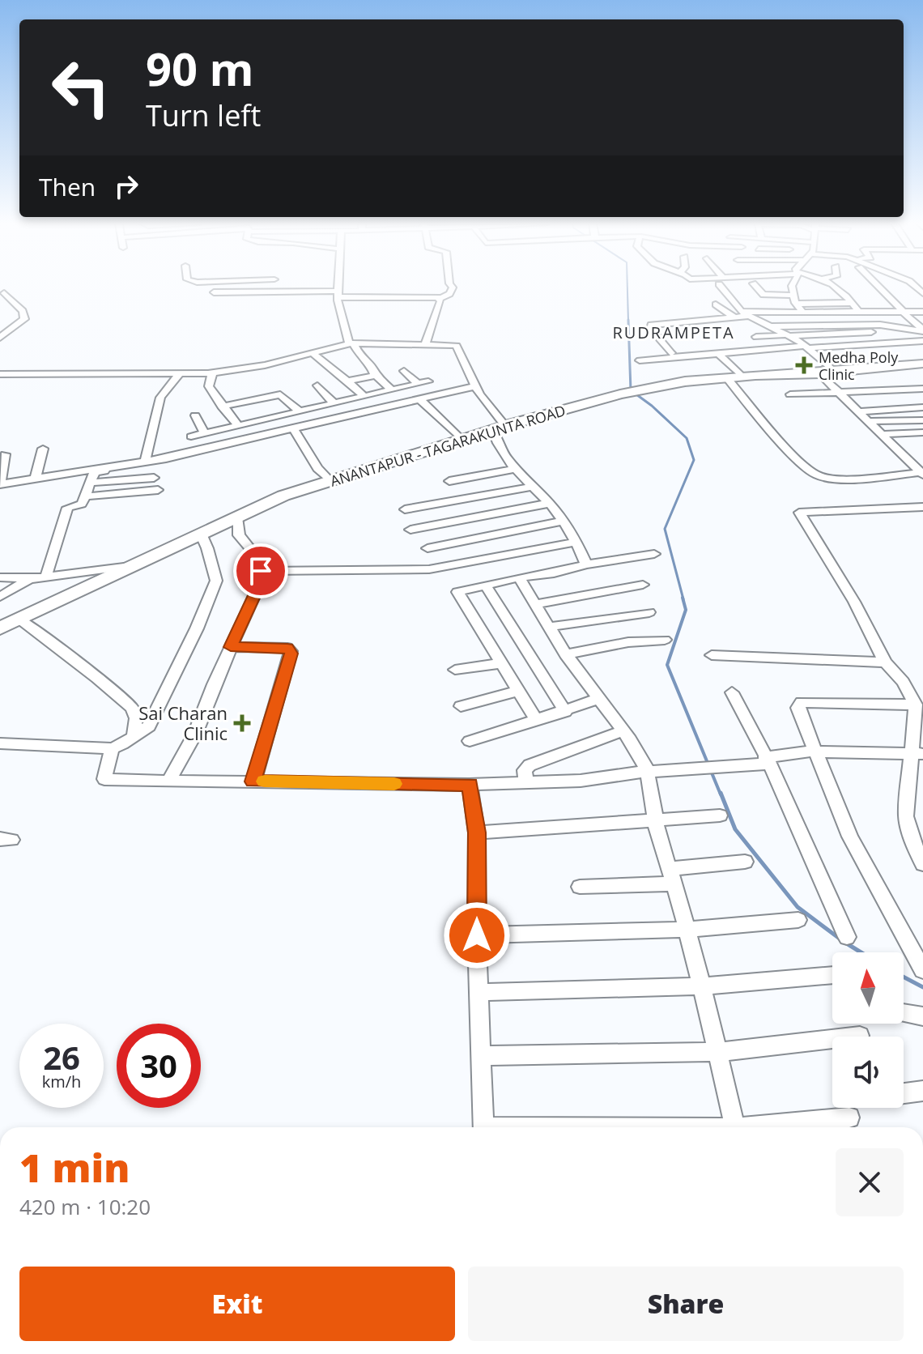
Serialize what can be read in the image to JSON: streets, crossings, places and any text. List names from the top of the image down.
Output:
{
  "streets": {
    "main road": ["ANANTAPUR - TAGARAKUNTA ROAD"]
  },
  "districts": ["RUDRAMPETA"],
  "places": {
    "health": ["Medha Poly Clinic", "Sai Charan Clinic"]
  },
  "north": "top",
  "page": {
    "turn": ["90 m", "Turn left"],
    "then": "Then",
    "speed": "26 km/h",
    "limit": "30",
    "heading": ["1 min", "420 m · 10:20"],
    "buttons": ["Exit", "Share"]
  }
}
